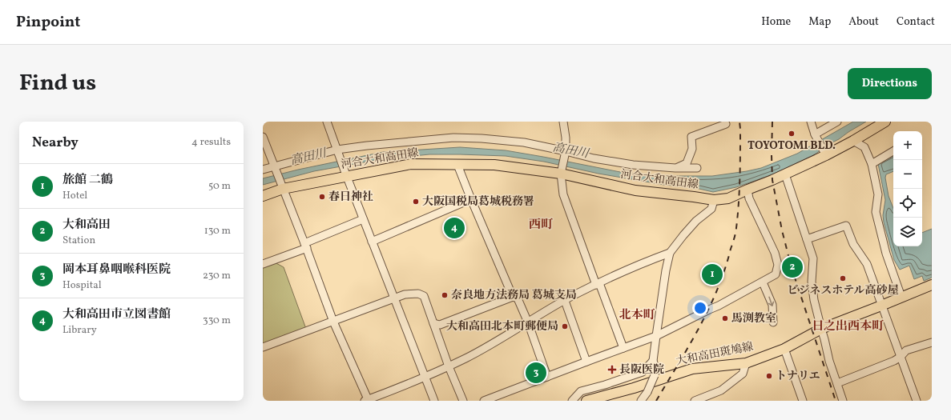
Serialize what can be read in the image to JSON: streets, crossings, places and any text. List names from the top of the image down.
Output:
{
  "streets": {
    "main road": ["河合大和高田線", "大和高田斑鳩線"]
  },
  "districts": ["西町", "北本町", "日之出西本町"],
  "water": ["高田川"],
  "places": {
    "other": [
      "TOYOTOMI BLD.",
      "春日神社",
      "大阪国税局葛城税務署",
      "ビジネスホテル高砂屋",
      "奈良地方法務局 葛城支局",
      "馬渕教室",
      "大和高田北本町郵便局",
      "トナリエ"
    ],
    "health": ["長阪医院"]
  },
  "page": {
    "header": "Pinpoint",
    "nav": [
      "Home",
      "Map",
      "About",
      "Contact"
    ],
    "title": "Find us",
    "buttons": "Directions",
    "heading": ["Nearby", "4 results"],
    "map_buttons": ["+", "−"],
    "list": [
      {
        "mark": "1",
        "name": "旅館 二鶴",
        "note": "Hotel",
        "value": "50 m"
      },
      {
        "mark": "2",
        "name": "大和高田",
        "note": "Station",
        "value": "130 m"
      },
      {
        "mark": "3",
        "name": "岡本耳鼻咽喉科医院",
        "note": "Hospital",
        "value": "230 m"
      },
      {
        "mark": "4",
        "name": "大和高田市立図書館",
        "note": "Library",
        "value": "330 m"
      }
    ],
    "pins": [
      "4",
      "2",
      "1",
      "3"
    ]
  }
}
